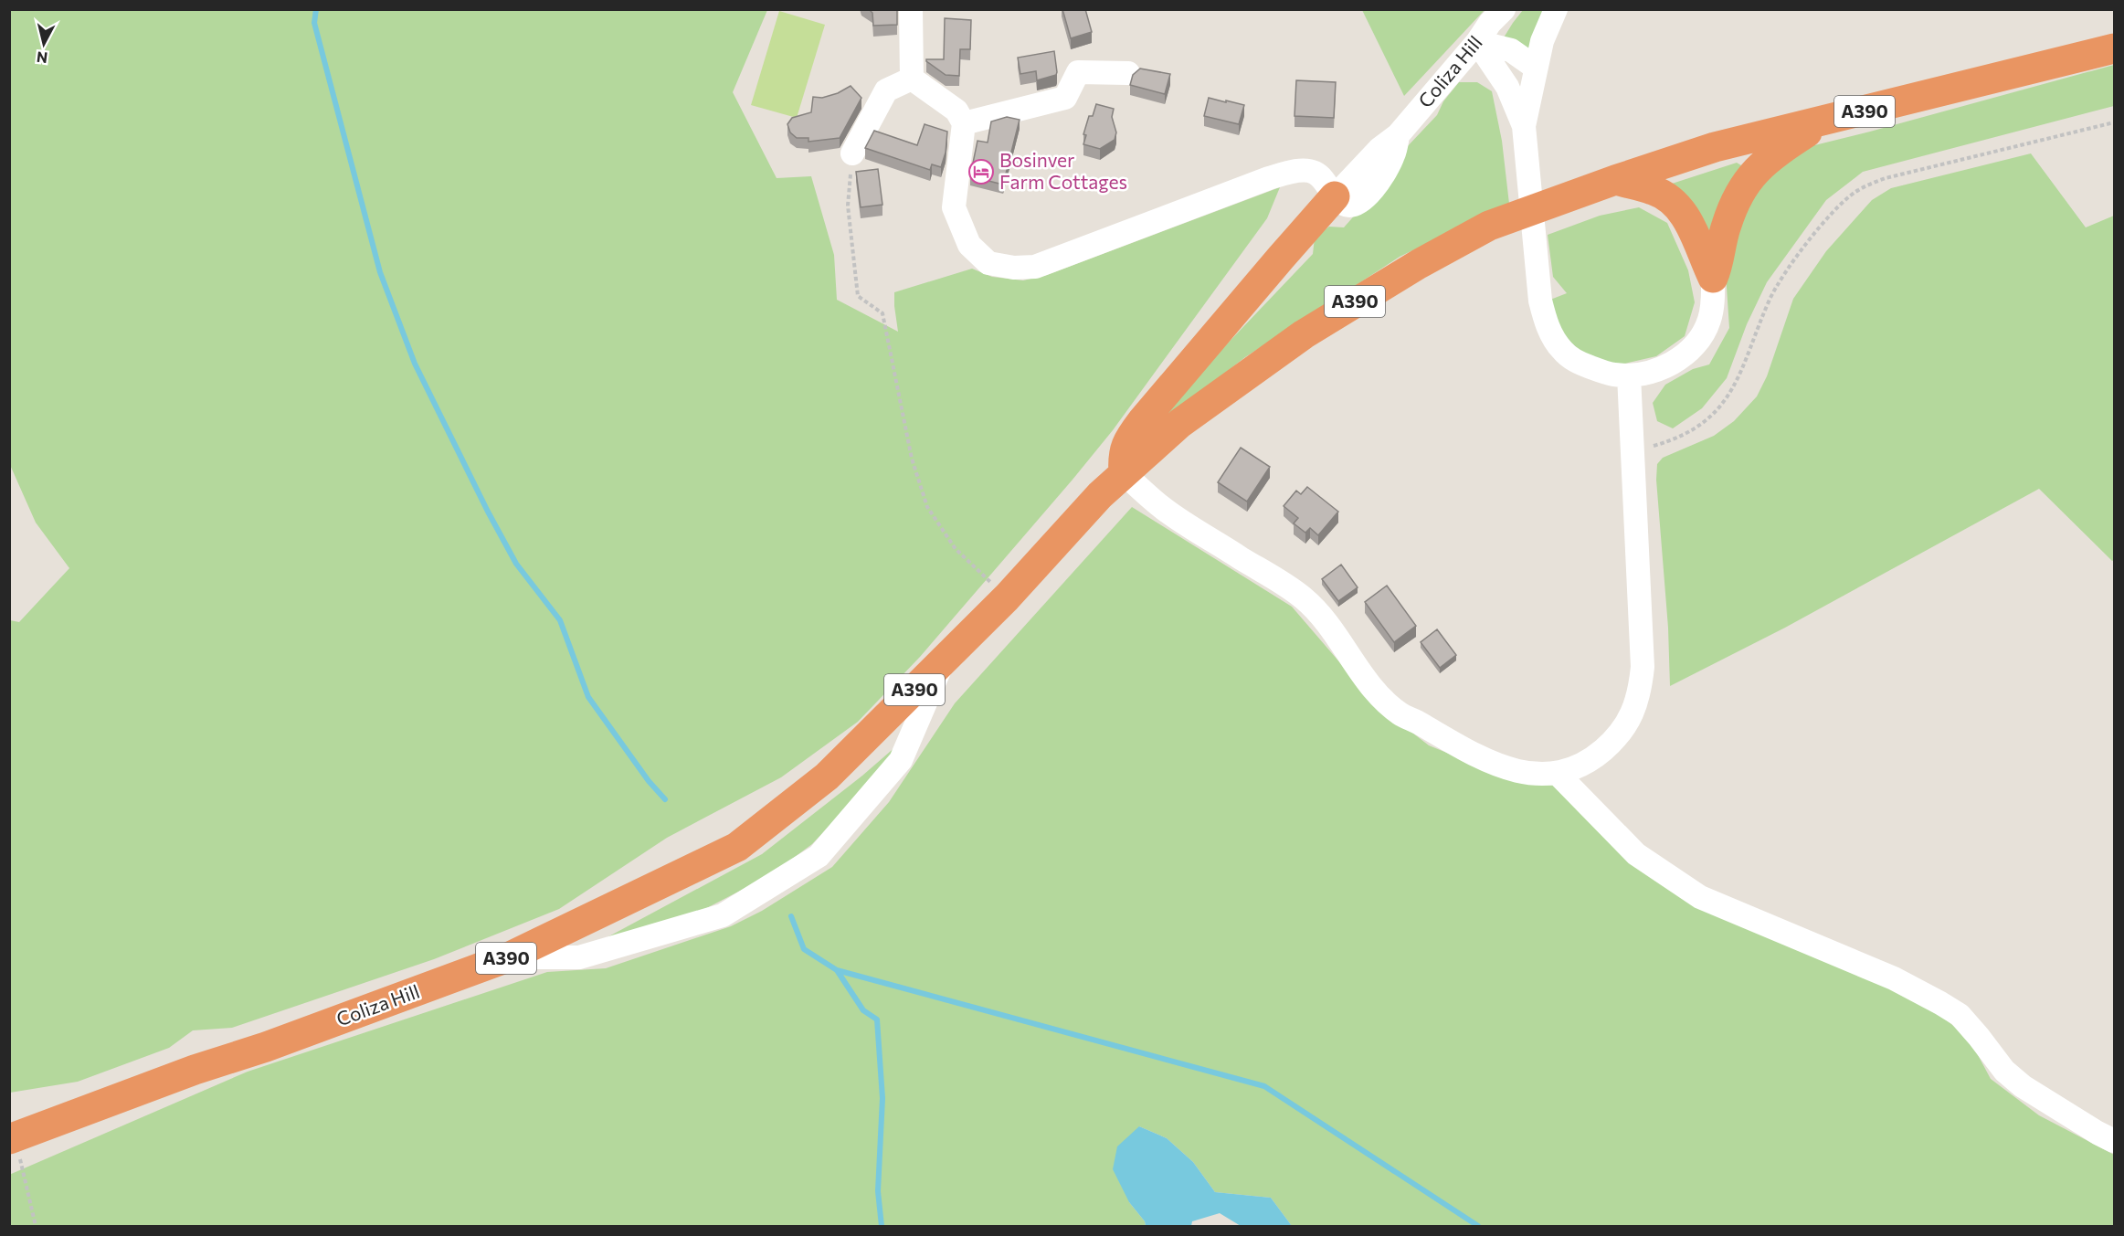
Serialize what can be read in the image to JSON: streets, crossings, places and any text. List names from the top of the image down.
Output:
{
  "streets": {
    "highway": ["Coliza Hill", "A390"]
  },
  "crossings": [
    ["Coliza Hill", "A390"]
  ],
  "places": {
    "hotel": ["Bosinver Farm Cottages"]
  },
  "north": "bottom"
}
